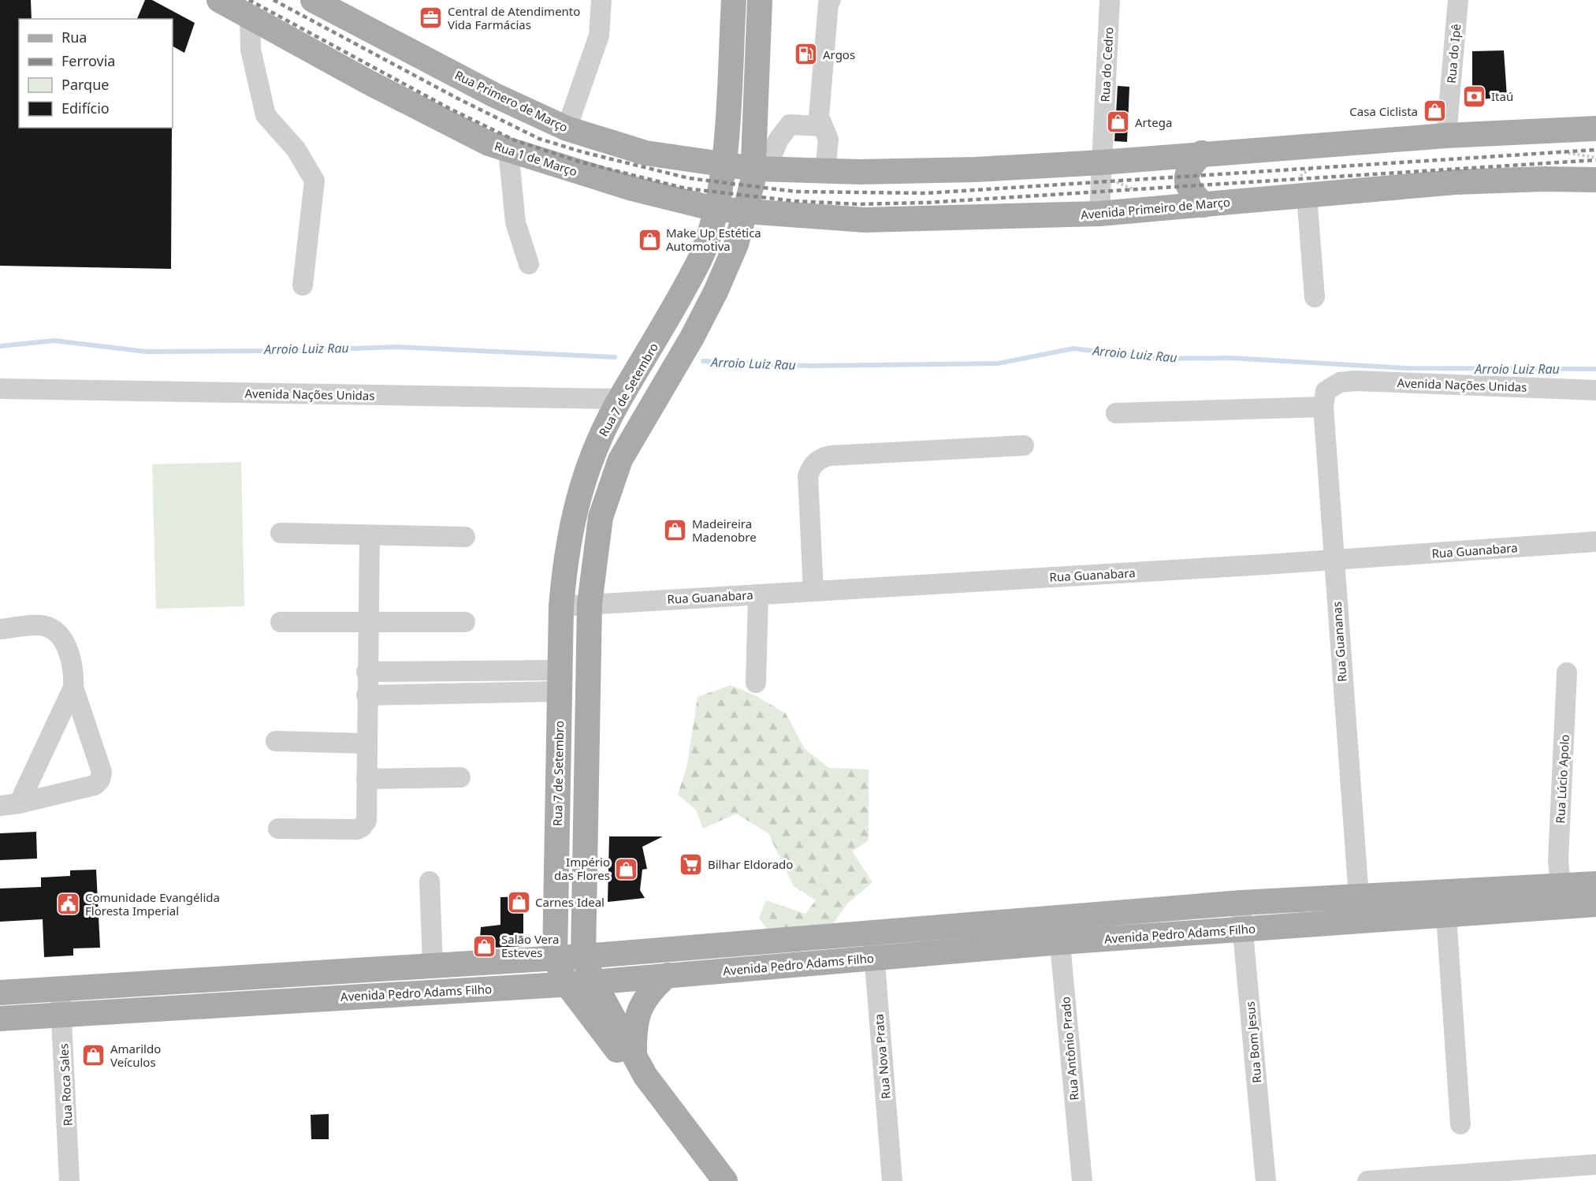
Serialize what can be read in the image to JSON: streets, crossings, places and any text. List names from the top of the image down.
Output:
{
  "streets": {
    "main road": [
      "Rua Primero de Março",
      "Rua 1 de Março",
      "Avenida Primeiro de Março",
      "Rua 7 de Setembro",
      "Avenida Pedro Adams Filho"
    ],
    "street": [
      "Rua do Ipê",
      "Rua do Cedro",
      "Avenida Nações Unidas",
      "Rua Guanabara",
      "Rua Guananas",
      "Rua Lúcio Apolo",
      "Rua Bom Jesus",
      "Rua Antônio Prado",
      "Rua Nova Prata",
      "Rua Roca Sales"
    ]
  },
  "crossings": [
    ["Rua do Cedro", "Avenida Primeiro de Março"],
    ["Rua Primero de Março", "Rua 7 de Setembro"],
    ["Rua 1 de Março", "Avenida Primeiro de Março"],
    ["Rua 1 de Março", "Rua 7 de Setembro"],
    ["Avenida Primeiro de Março", "Rua 7 de Setembro"],
    ["Avenida Nações Unidas", "Rua 7 de Setembro"],
    ["Avenida Nações Unidas", "Rua Guananas"],
    ["Rua 7 de Setembro", "Rua Guanabara"],
    ["Rua 7 de Setembro", "Avenida Pedro Adams Filho"],
    ["Rua Guanabara", "Rua Guananas"],
    ["Avenida Pedro Adams Filho", "Rua Bom Jesus"],
    ["Avenida Pedro Adams Filho", "Rua Antônio Prado"],
    ["Avenida Pedro Adams Filho", "Rua Nova Prata"],
    ["Avenida Pedro Adams Filho", "Rua Roca Sales"]
  ],
  "water": ["Arroio Luiz Rau"],
  "places": {
    "office": ["Central de Atendimento Vida Farmácias"],
    "fuel station": ["Argos"],
    "bank": ["Itaú"],
    "shop": [
      "Casa Ciclista",
      "Artega",
      "Make Up Estética Automotiva",
      "Madeireira Madenobre",
      "Império das Flores",
      "Carnes Ideal",
      "Salão Vera Esteves",
      "Amarildo Veículos"
    ],
    "supermarket": ["Bilhar Eldorado"],
    "public building": ["Comunidade Evangélida Floresta Imperial"]
  },
  "legend": [
    "Rua",
    "Ferrovia",
    "Parque",
    "Edifício"
  ]
}
